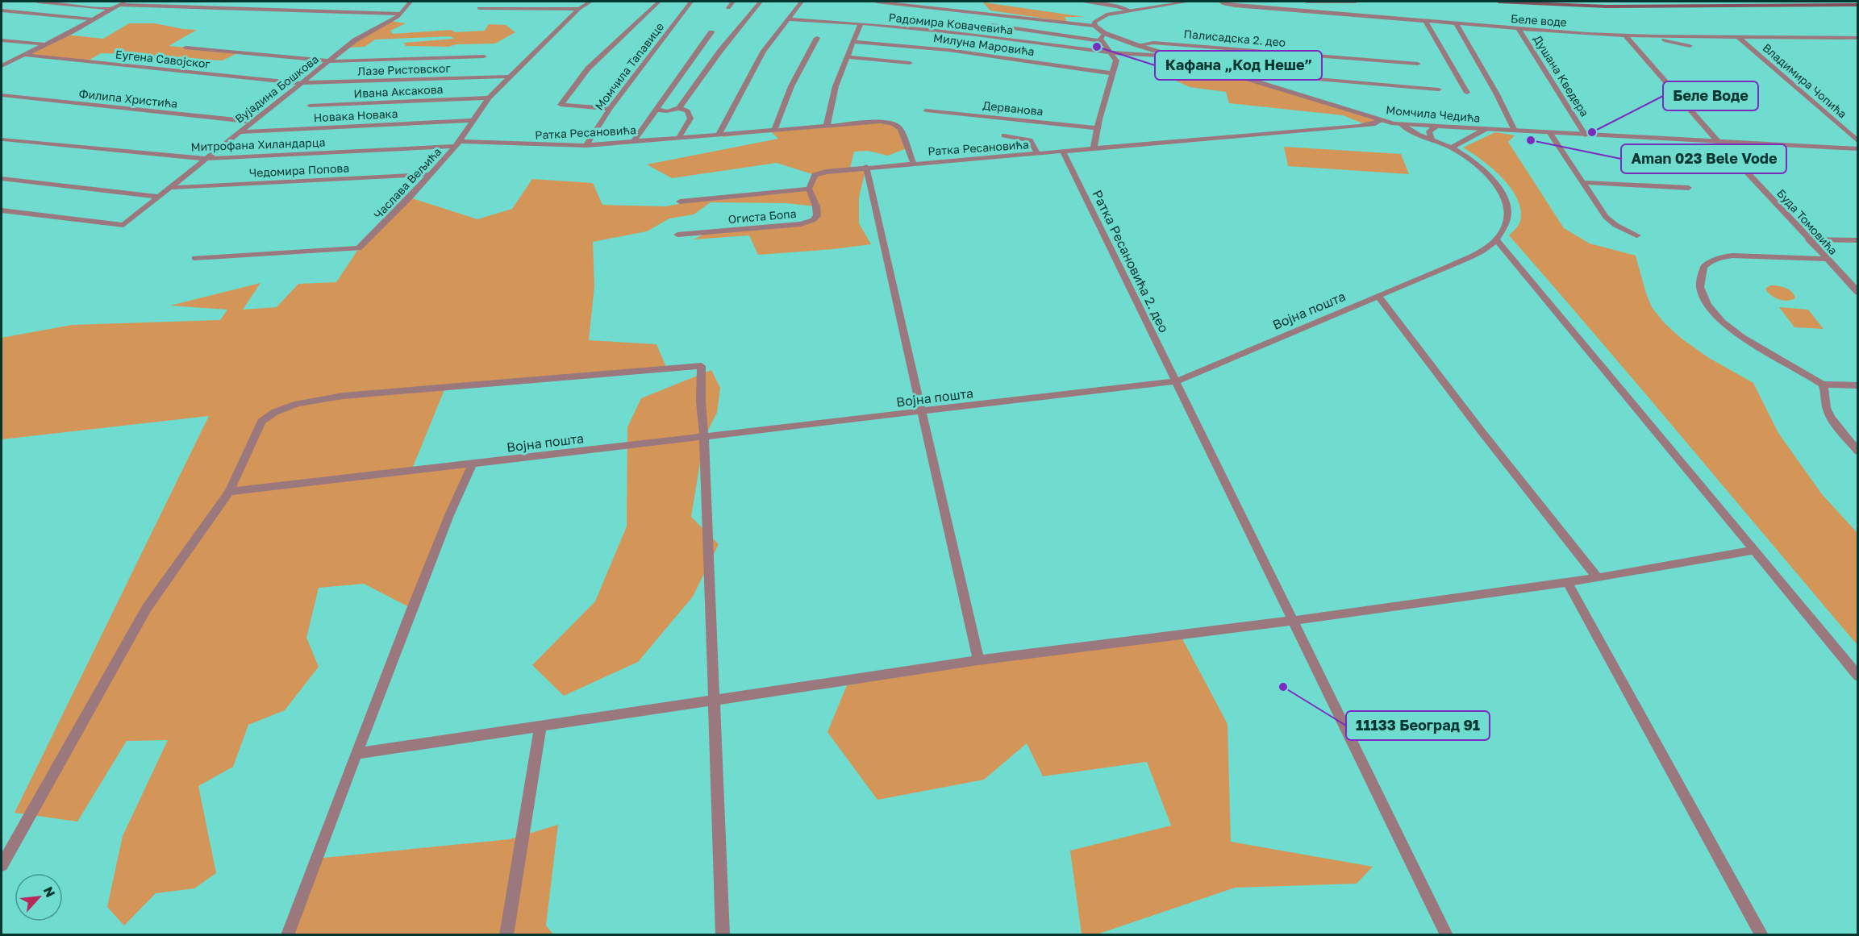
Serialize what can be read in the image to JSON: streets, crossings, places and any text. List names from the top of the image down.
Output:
{
  "streets": {
    "street": [
      "Беле воде",
      "Радомира Ковачевића",
      "Палисадска 2. део",
      "Милуна Маровића",
      "Еугена Савојског",
      "Момчила Тапавице",
      "Лазе Ристовског",
      "Душана Кведера",
      "Владимира Чопића",
      "Вујадина Бошкова",
      "Ивана Аксакова",
      "Филипа Христића",
      "Дерванова",
      "Момчила Чедића",
      "Новака Новака",
      "Ратка Ресановића",
      "Митрофана Хиландарца",
      "Чедомира Попова",
      "Часлава Вељића",
      "Огиста Бопа",
      "Буда Томовића",
      "Ратка Ресановића 2. део",
      "Војна пошта"
    ]
  },
  "crossings": [
    ["Беле воде", "Душана Кведера"],
    ["Беле воде", "Владимира Чопића"],
    ["Беле воде", "Буда Томовића"],
    ["Радомира Ковачевића", "Момчила Чедића"],
    ["Палисадска 2. део", "Момчила Чедића"],
    ["Еугена Савојског", "Лазе Ристовског"],
    ["Еугена Савојског", "Вујадина Бошкова"],
    ["Момчила Тапавице", "Ратка Ресановића"],
    ["Лазе Ристовског", "Вујадина Бошкова"],
    ["Лазе Ристовског", "Часлава Вељића"],
    ["Душана Кведера", "Момчила Чедића"],
    ["Вујадина Бошкова", "Филипа Христића"],
    ["Вујадина Бошкова", "Новака Новака"],
    ["Вујадина Бошкова", "Митрофана Хиландарца"],
    ["Вујадина Бошкова", "Чедомира Попова"],
    ["Ивана Аксакова", "Часлава Вељића"],
    ["Момчила Чедића", "Ратка Ресановића"],
    ["Момчила Чедића", "Буда Томовића"],
    ["Новака Новака", "Часлава Вељића"],
    ["Ратка Ресановића", "Митрофана Хиландарца"],
    ["Ратка Ресановића", "Часлава Вељића"],
    ["Ратка Ресановића", "Ратка Ресановића 2. део"],
    ["Митрофана Хиландарца", "Часлава Вељића"],
    ["Чедомира Попова", "Часлава Вељића"],
    ["Ратка Ресановића 2. део", "Војна пошта"]
  ],
  "places": [
    "Кафана „Код Неше”",
    "Беле Воде",
    "Aman 023 Bele Vode",
    "11133 Београд 91"
  ],
  "north": "top right"
}
